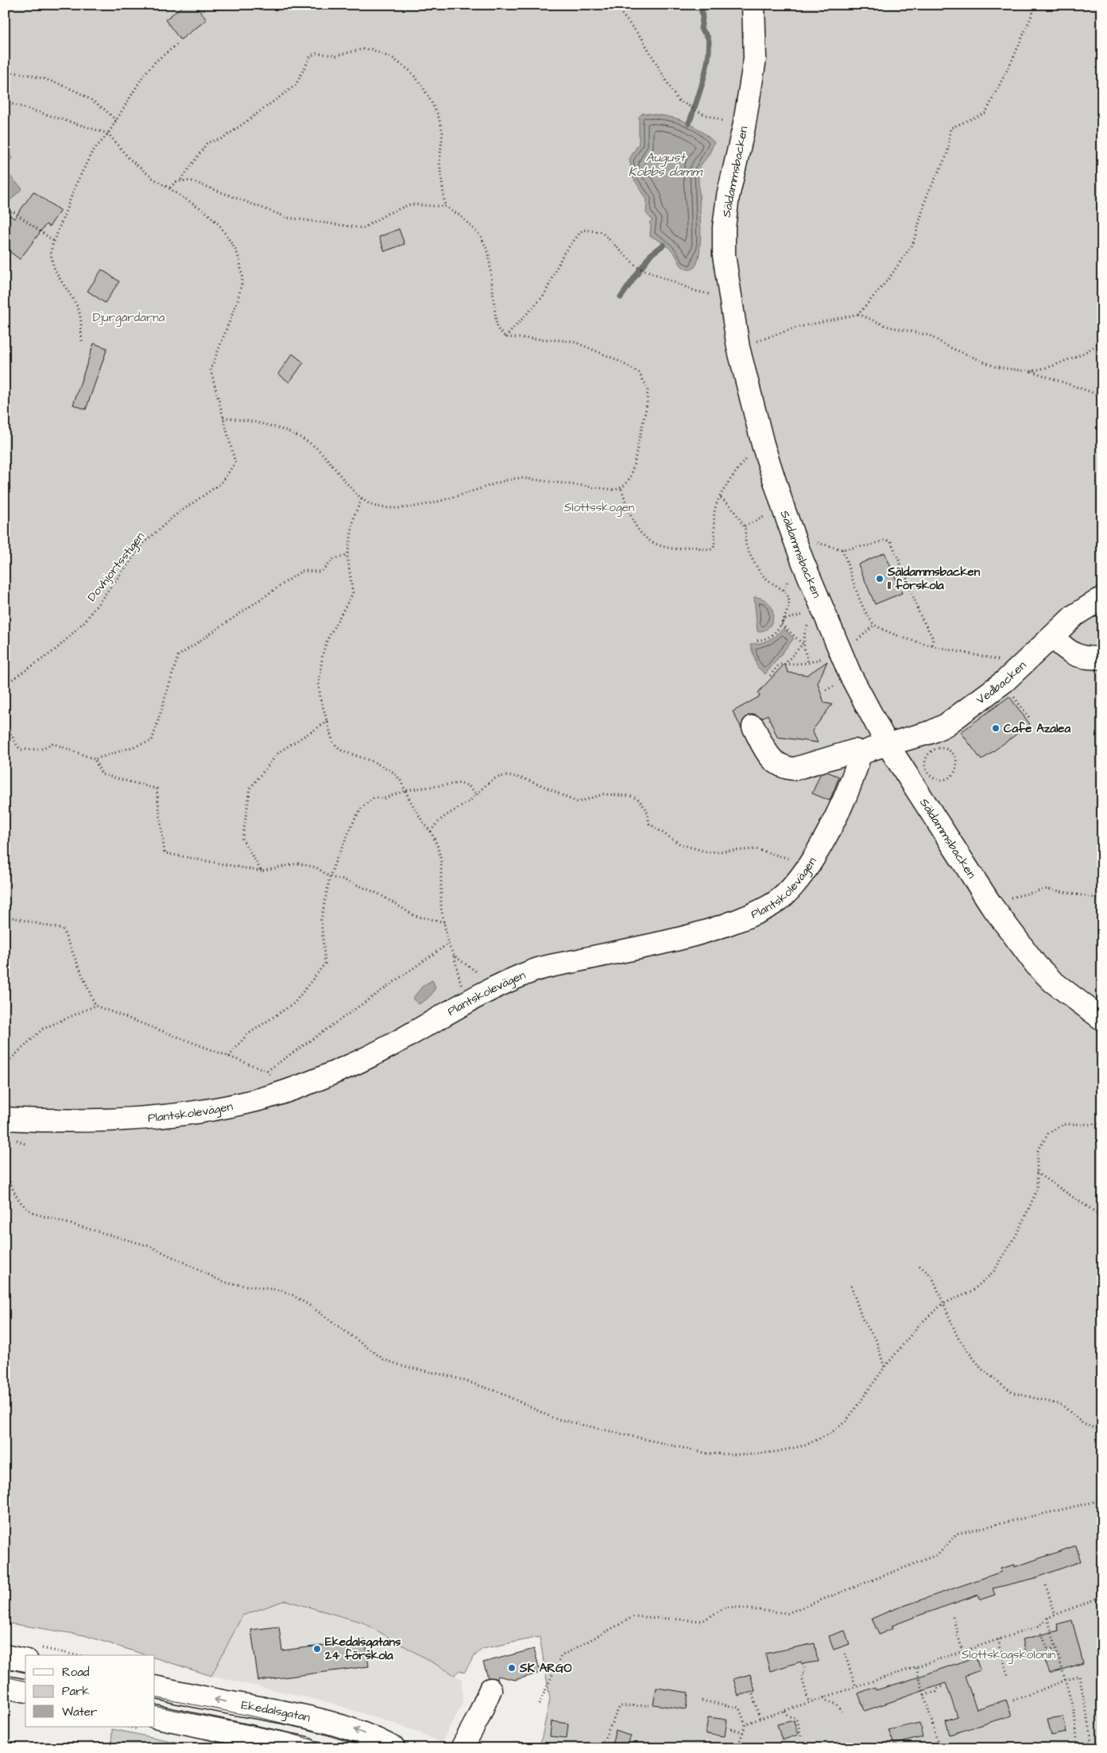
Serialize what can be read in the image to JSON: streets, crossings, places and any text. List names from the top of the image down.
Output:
{
  "streets": {
    "street": [
      "Säldammsbacken",
      "Vedbacken",
      "Plantskolevägen",
      "Ekedalsgatan"
    ],
    "path": ["Dovhjortsstigen"]
  },
  "crossings": [
    ["Säldammsbacken", "Vedbacken"]
  ],
  "water": ["August Kobbs damm"],
  "parks": ["Djurgårdarna", "Slottsskogen", "Slottskogskolonin"],
  "places": [
    "Säldammsbacken 11 förskola",
    "Cafe Azalea",
    "Ekedalsgatans 24 förskola",
    "SK ARGO"
  ],
  "legend": ["Road", "Park", "Water"]
}
